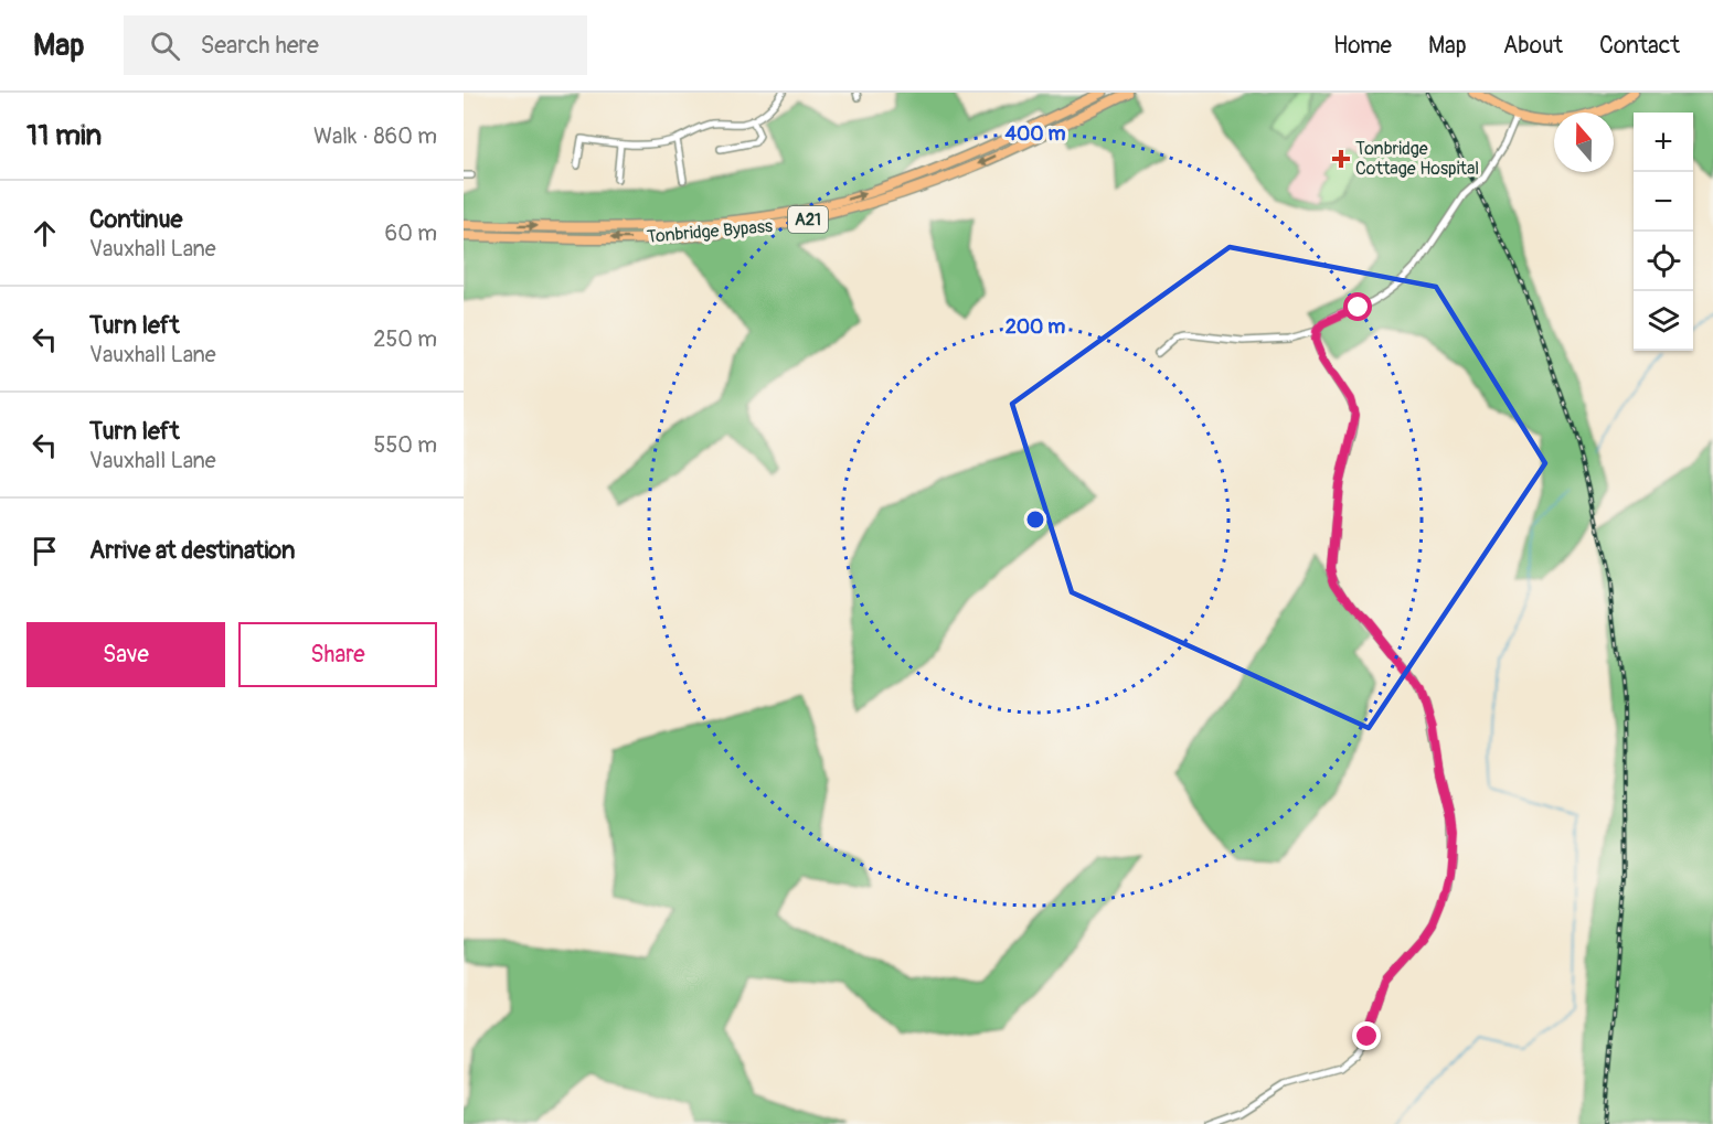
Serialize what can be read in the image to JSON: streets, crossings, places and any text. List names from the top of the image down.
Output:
{
  "streets": {
    "highway": ["A21", "Tonbridge Bypass"]
  },
  "places": {
    "health": ["Tonbridge Cottage Hospital"]
  },
  "north": "top",
  "page": {
    "header": "Map",
    "search": "Search here",
    "nav": [
      "Home",
      "Map",
      "About",
      "Contact"
    ],
    "heading": ["11 min", "Walk · 860 m"],
    "map_buttons": ["+", "−"],
    "list": [
      ["Continue", "Vauxhall Lane", "60 m"],
      ["Turn left", "Vauxhall Lane", "250 m"],
      ["Turn left", "Vauxhall Lane", "550 m"],
      "Arrive at destination"
    ],
    "buttons": ["Save", "Share"]
  },
  "rings": ["400 m", "200 m"]
}
